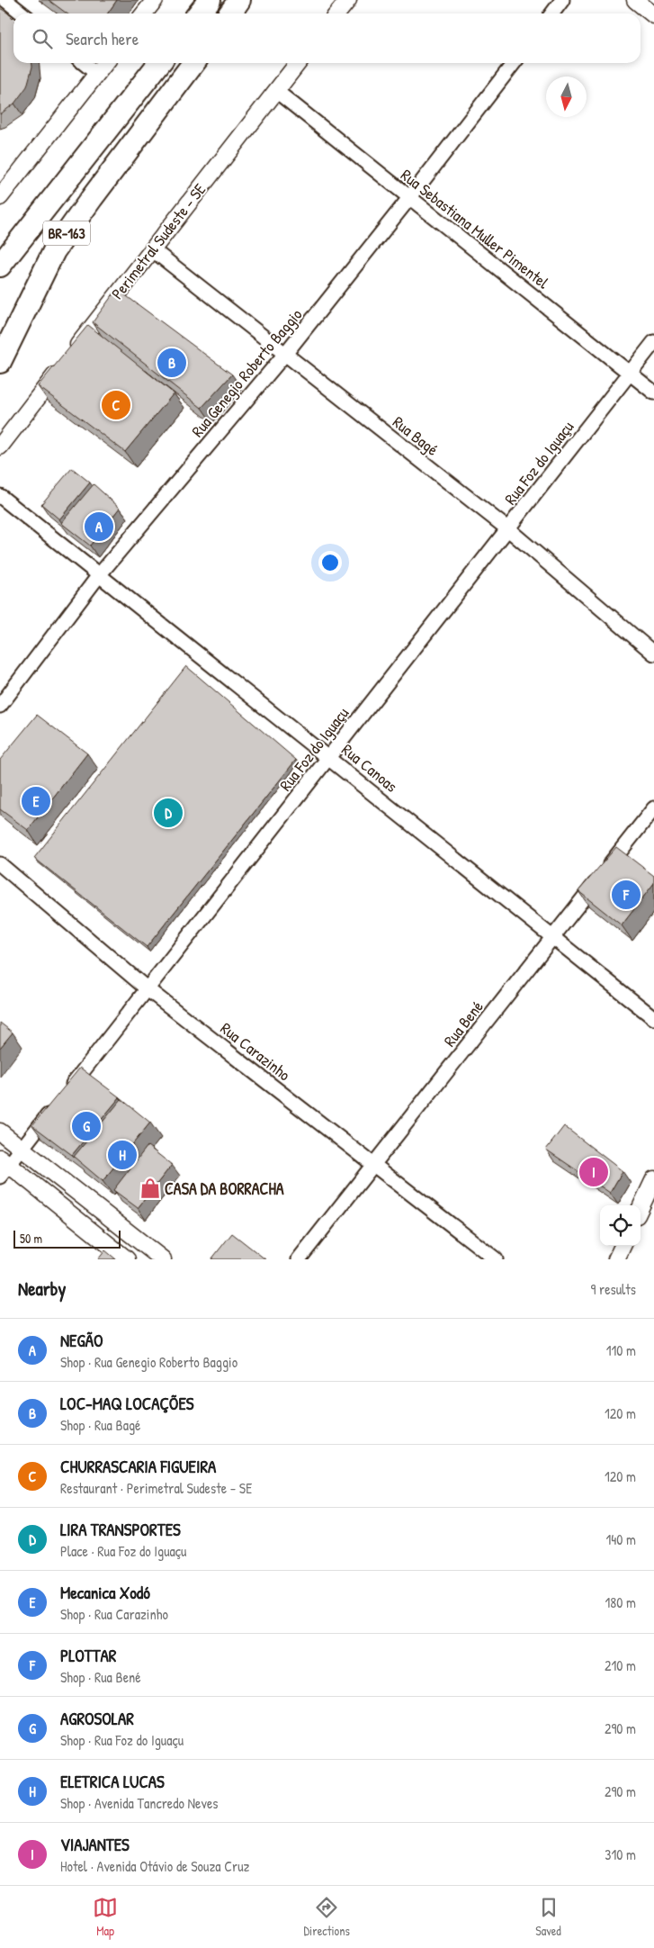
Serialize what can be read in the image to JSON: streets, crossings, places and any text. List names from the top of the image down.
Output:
{
  "streets": {
    "highway": ["BR-163"],
    "street": [
      "Rua Sebastiana Muller Pimentel",
      "Perimetral Sudeste - SE",
      "Rua Genegio Roberto Baggio",
      "Rua Bagé",
      "Rua Foz do Iguaçu",
      "Rua Canoas",
      "Rua Bené",
      "Rua Carazinho"
    ]
  },
  "crossings": [
    ["Rua Sebastiana Muller Pimentel", "Perimetral Sudeste - SE"],
    ["Rua Sebastiana Muller Pimentel", "Rua Genegio Roberto Baggio"],
    ["Rua Sebastiana Muller Pimentel", "Rua Foz do Iguaçu"],
    ["Perimetral Sudeste - SE", "Rua Bagé"],
    ["Rua Genegio Roberto Baggio", "Rua Bagé"],
    ["Rua Genegio Roberto Baggio", "Rua Canoas"],
    ["Rua Bagé", "Rua Foz do Iguaçu"],
    ["Rua Foz do Iguaçu", "Rua Canoas"],
    ["Rua Foz do Iguaçu", "Rua Carazinho"],
    ["Rua Canoas", "Rua Bené"],
    ["Rua Bené", "Rua Carazinho"]
  ],
  "places": {
    "shop": ["CASA DA BORRACHA"]
  },
  "scale_bar": "50 m",
  "north": "bottom",
  "page": {
    "search": "Search here",
    "pins": [
      "B",
      "C",
      "A",
      "E",
      "D",
      "F",
      "G",
      "H",
      "I"
    ],
    "scale": "50 m",
    "heading": ["Nearby", "9 results"],
    "list": [
      {
        "mark": "A",
        "name": "NEGÃO",
        "note": "Shop · Rua Genegio Roberto Baggio",
        "value": "110 m"
      },
      {
        "mark": "B",
        "name": "LOC-MAQ LOCAÇÕES",
        "note": "Shop · Rua Bagé",
        "value": "120 m"
      },
      {
        "mark": "C",
        "name": "CHURRASCARIA FIGUEIRA",
        "note": "Restaurant · Perimetral Sudeste - SE",
        "value": "120 m"
      },
      {
        "mark": "D",
        "name": "LIRA TRANSPORTES",
        "note": "Place · Rua Foz do Iguaçu",
        "value": "140 m"
      },
      {
        "mark": "E",
        "name": "Mecanica Xodó",
        "note": "Shop · Rua Carazinho",
        "value": "180 m"
      },
      {
        "mark": "F",
        "name": "PLOTTAR",
        "note": "Shop · Rua Bené",
        "value": "210 m"
      },
      {
        "mark": "G",
        "name": "AGROSOLAR",
        "note": "Shop · Rua Foz do Iguaçu",
        "value": "290 m"
      },
      {
        "mark": "H",
        "name": "ELETRICA LUCAS",
        "note": "Shop · Avenida Tancredo Neves",
        "value": "290 m"
      },
      {
        "mark": "I",
        "name": "VIAJANTES",
        "note": "Hotel · Avenida Otávio de Souza Cruz",
        "value": "310 m"
      }
    ],
    "nav": ["Map", "Directions", "Saved"]
  }
}
